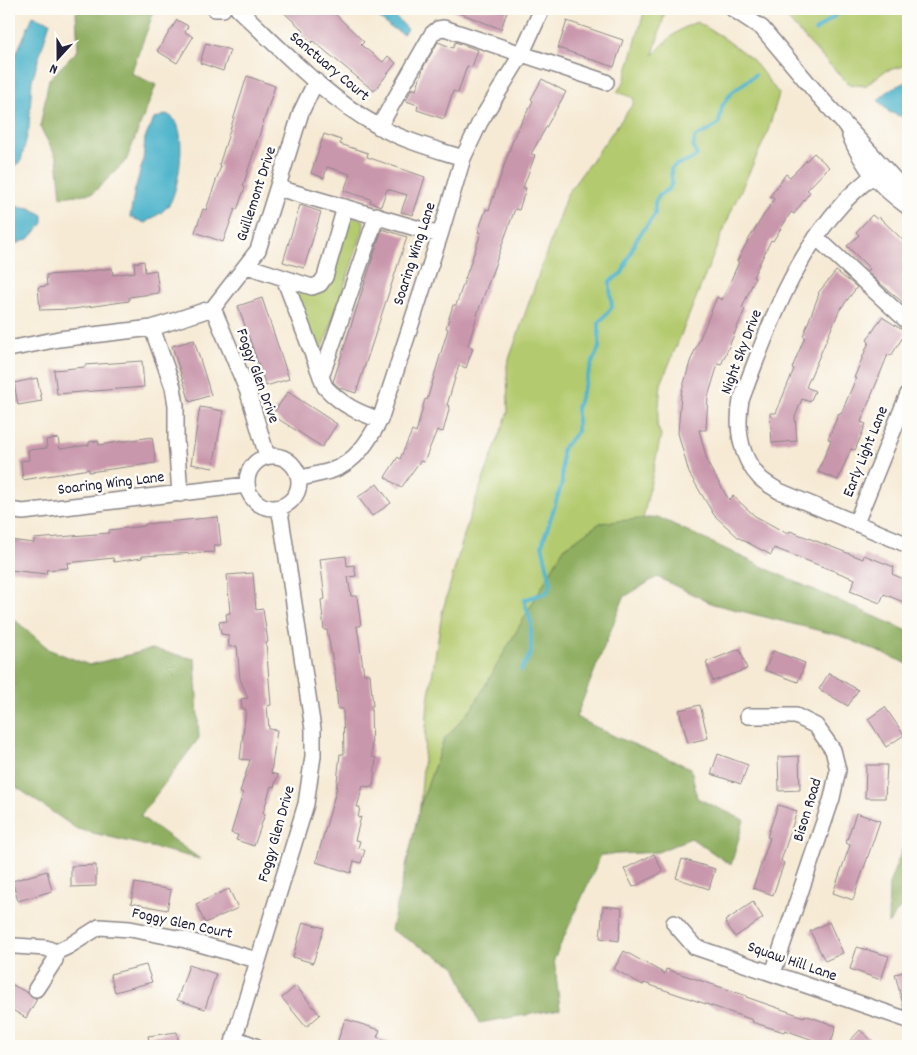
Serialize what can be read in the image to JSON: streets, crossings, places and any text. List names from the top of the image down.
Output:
{
  "streets": {
    "street": [
      "Sanctuary Court",
      "Guillemont Drive",
      "Soaring Wing Lane",
      "Night Sky Drive",
      "Foggy Glen Drive",
      "Early Light Lane",
      "Bison Road",
      "Foggy Glen Court",
      "Squaw Hill Lane"
    ]
  },
  "crossings": [
    ["Sanctuary Court", "Guillemont Drive"],
    ["Sanctuary Court", "Soaring Wing Lane"],
    ["Guillemont Drive", "Foggy Glen Drive"],
    ["Soaring Wing Lane", "Foggy Glen Drive"],
    ["Night Sky Drive", "Early Light Lane"],
    ["Foggy Glen Drive", "Foggy Glen Court"],
    ["Bison Road", "Squaw Hill Lane"]
  ],
  "north": "bottom"
}
